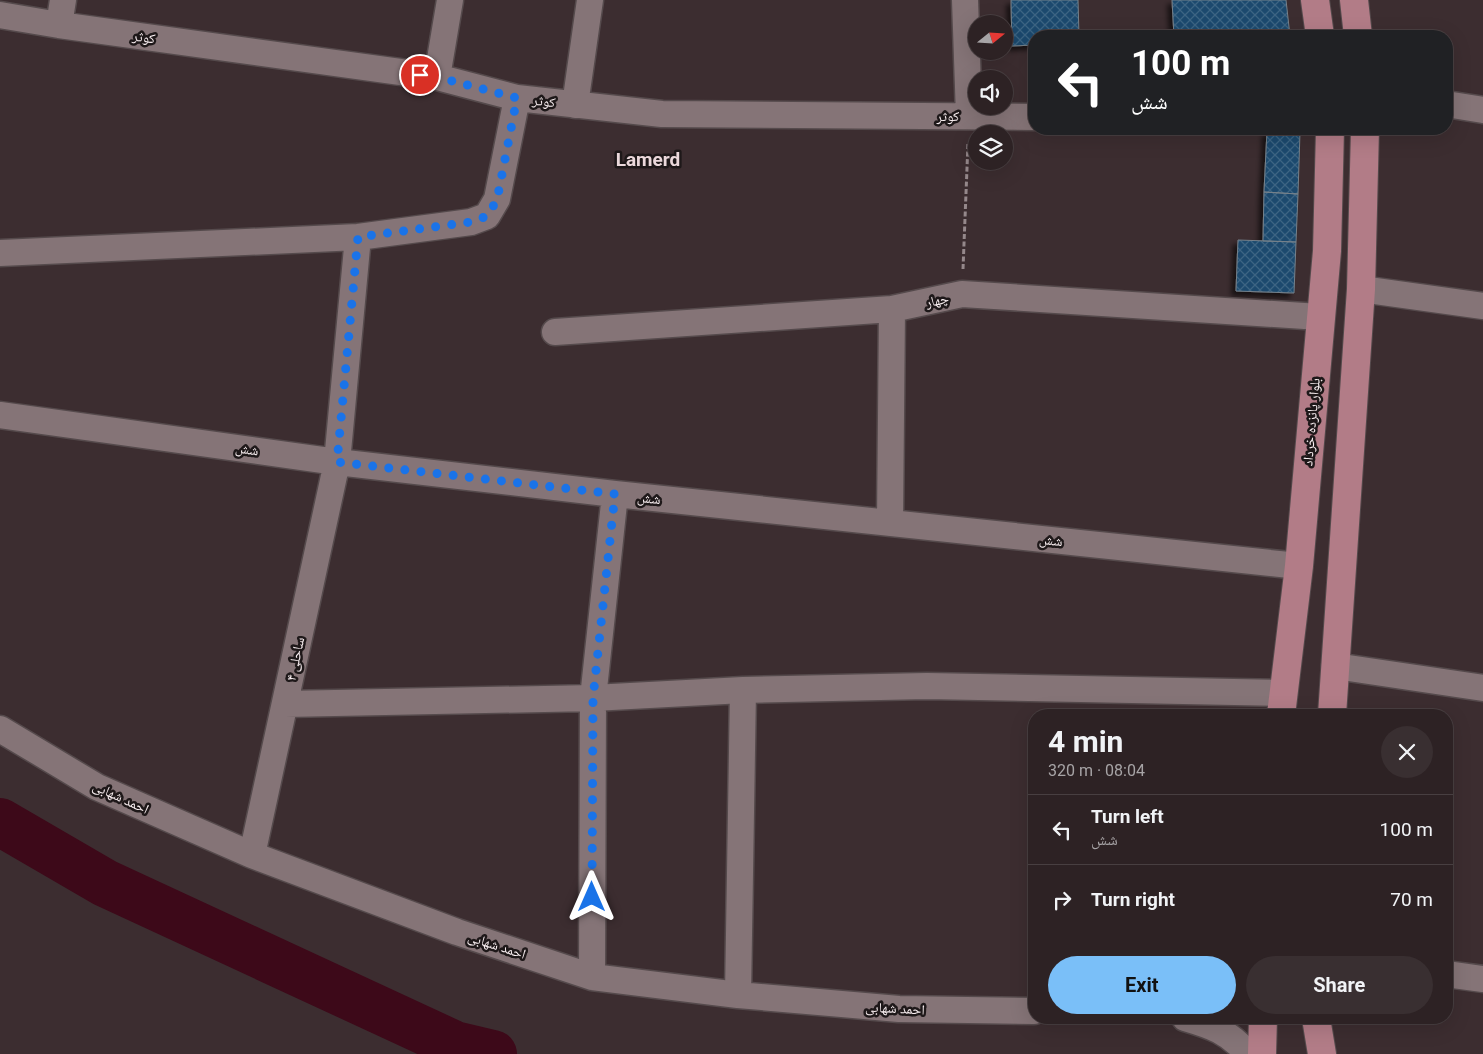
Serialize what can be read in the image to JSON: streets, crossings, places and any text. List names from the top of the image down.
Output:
{
  "streets": {
    "main road": ["بلوار پانزده خرداد"],
    "street": [
      "کوثر",
      "چهار",
      "شش",
      "ساحلی ۴",
      "احمد شهابی"
    ]
  },
  "crossings": [
    ["چهار", "بلوار پانزده خرداد"],
    ["بلوار پانزده خرداد", "شش"],
    ["شش", "ساحلی ۴"],
    ["ساحلی ۴", "احمد شهابی"]
  ],
  "districts": ["Lamerd"],
  "north": "right",
  "page": {
    "turn": ["100 m", "شش"],
    "heading": ["4 min", "320 m · 08:04"],
    "list": [
      {
        "name": "Turn left",
        "note": "شش",
        "value": "100 m"
      },
      {
        "name": "Turn right",
        "value": "70 m"
      }
    ],
    "buttons": ["Exit", "Share"]
  }
}
